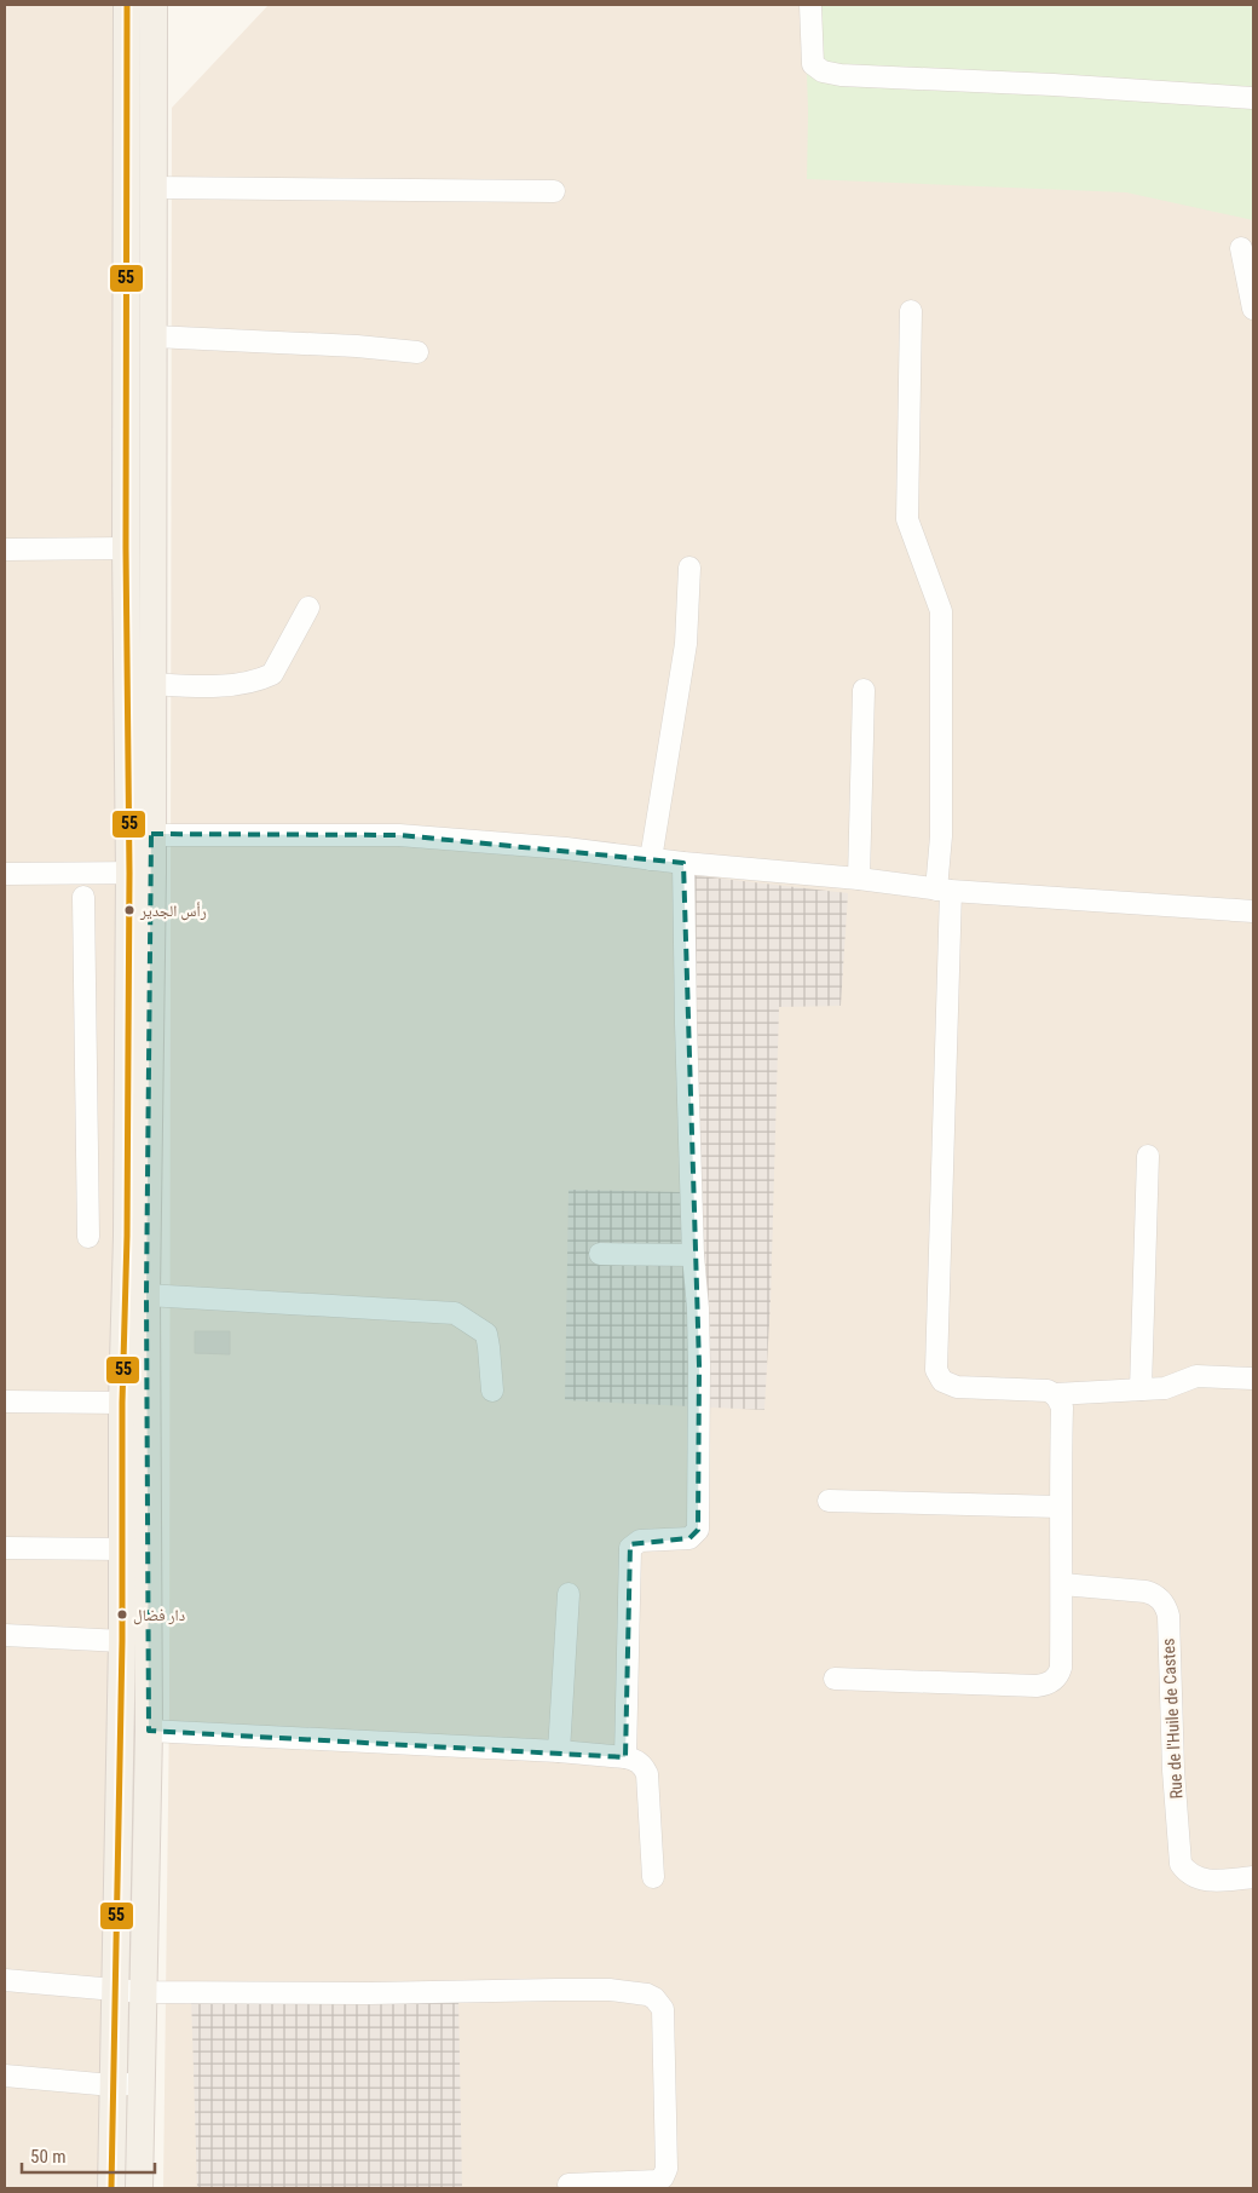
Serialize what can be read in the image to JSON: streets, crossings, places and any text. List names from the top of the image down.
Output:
{
  "streets": {
    "street": ["Rue de l'Huile de Castes"]
  },
  "places": ["رأس الجدير", "دار فضال"],
  "lines": ["transit line 55"],
  "scale_bar": "50 m"
}
